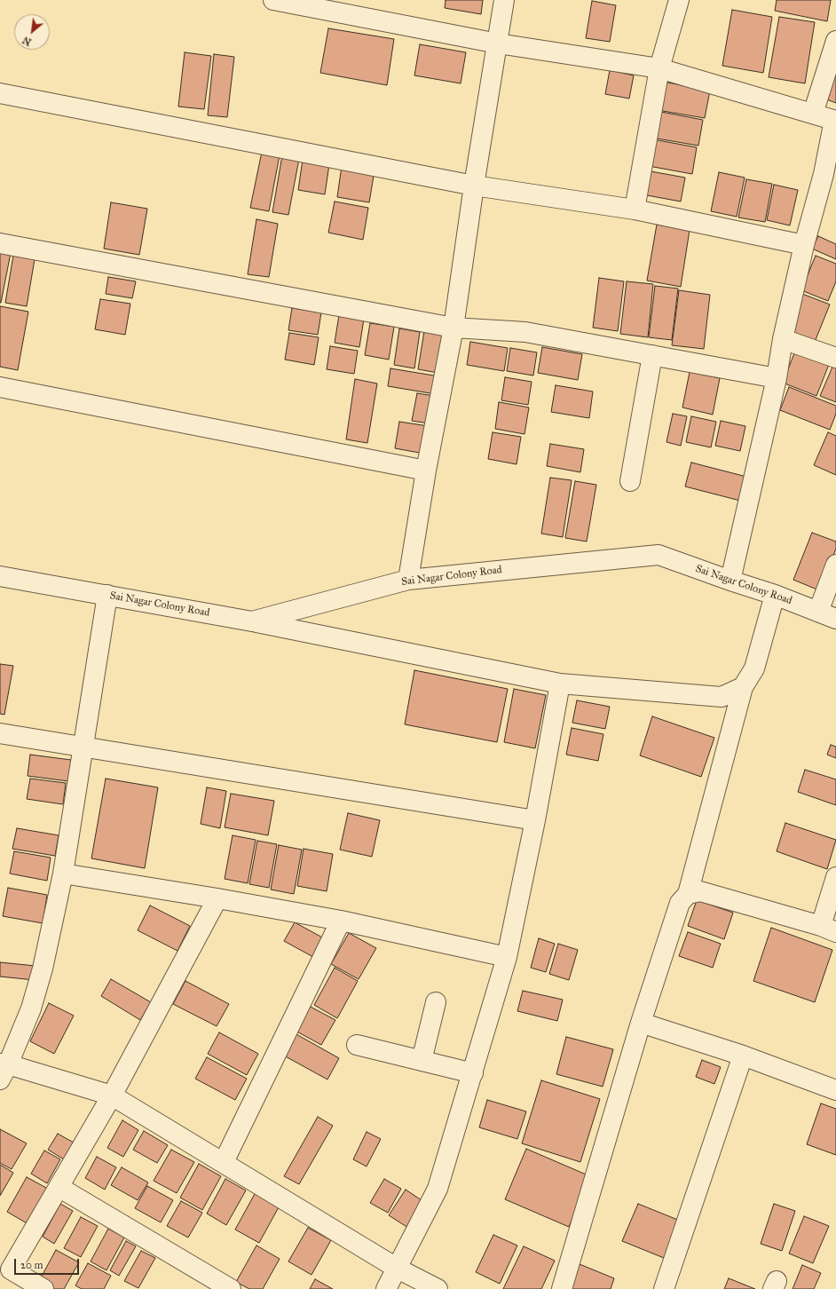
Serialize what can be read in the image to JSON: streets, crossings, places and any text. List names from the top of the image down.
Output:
{
  "streets": {
    "street": ["Sai Nagar Colony Road"]
  },
  "scale_bar": "20 m",
  "north": "bottom left"
}
